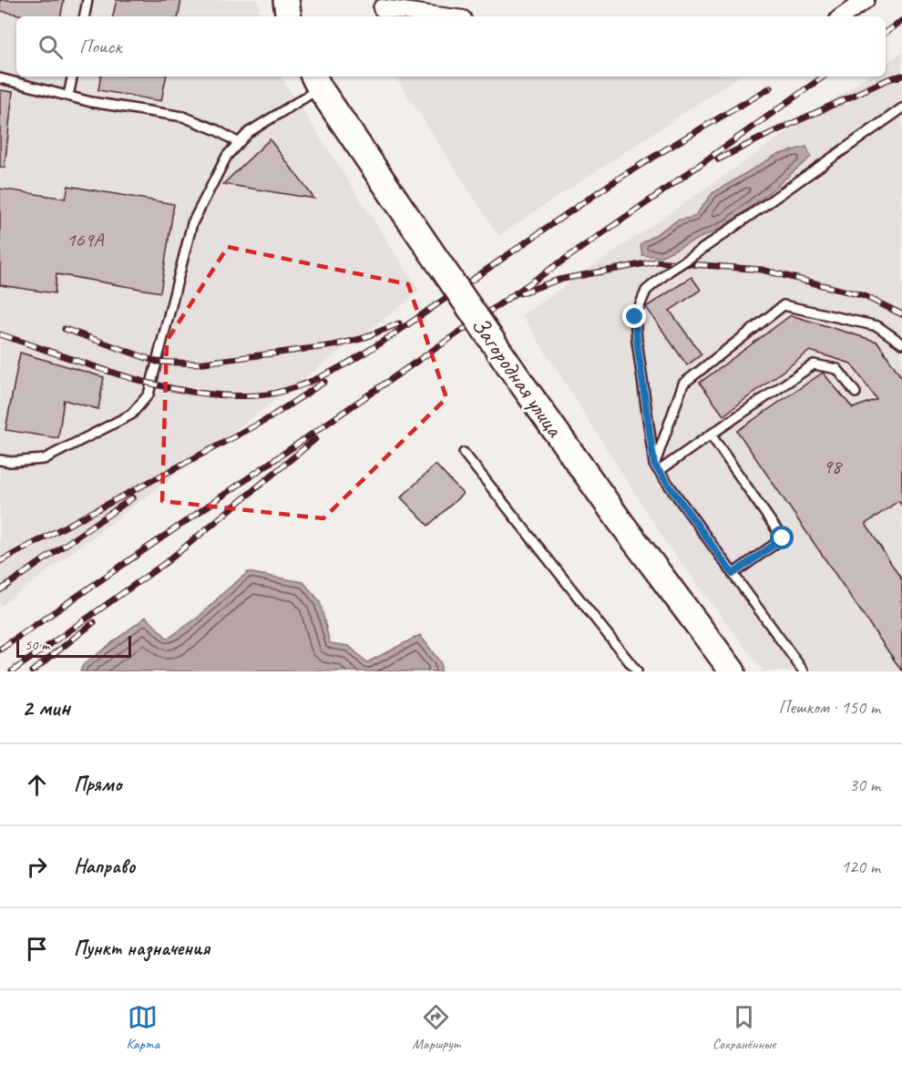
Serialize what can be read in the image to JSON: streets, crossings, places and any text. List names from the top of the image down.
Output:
{
  "streets": {
    "main road": ["Загородная улица"]
  },
  "house_numbers": ["169А", "98"],
  "scale_bar": "50 m",
  "page": {
    "search": "Поиск",
    "scale": "50 m",
    "heading": ["2 мин", "Пешком · 150 m"],
    "list": [
      ["Прямо", "30 m"],
      ["Направо", "120 m"],
      "Пункт назначения"
    ],
    "nav": ["Карта", "Маршрут", "Сохранённые"]
  }
}
